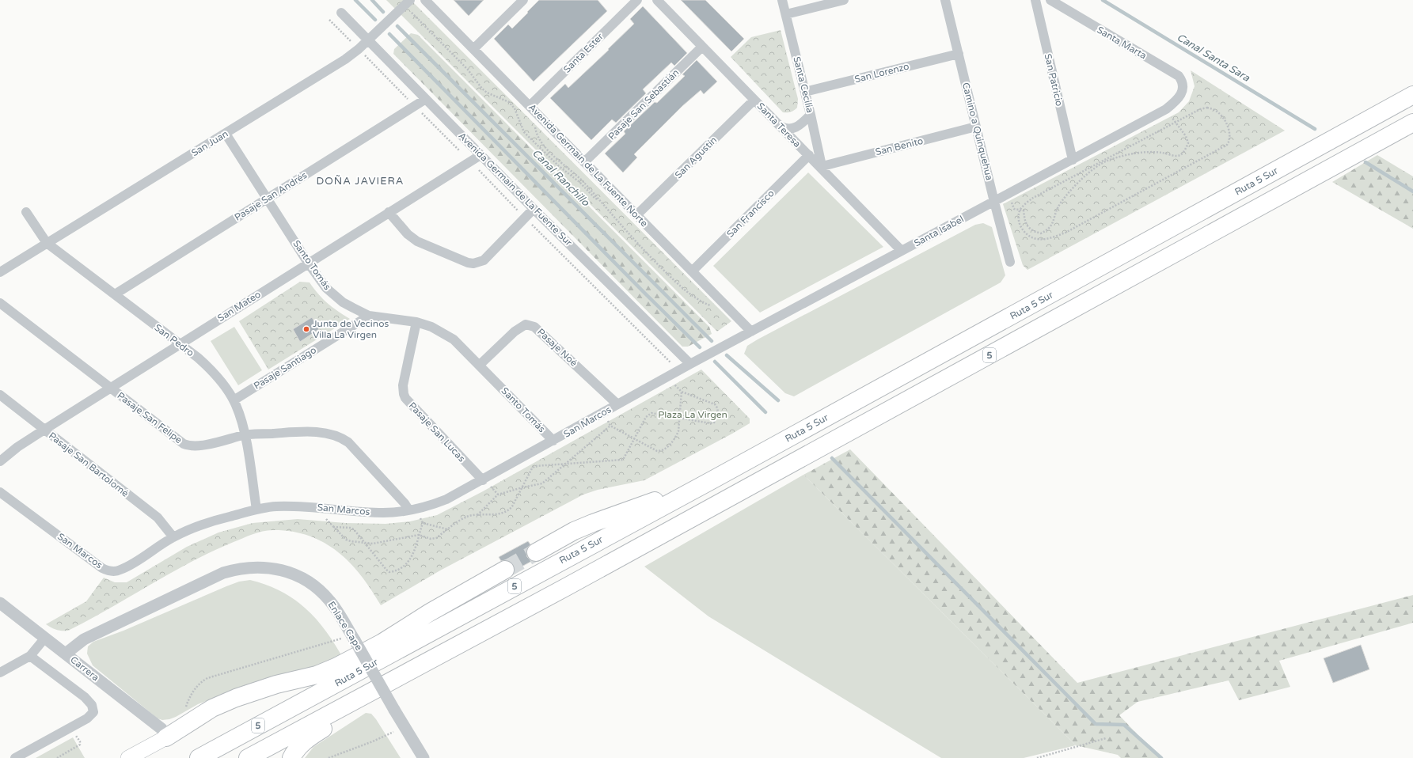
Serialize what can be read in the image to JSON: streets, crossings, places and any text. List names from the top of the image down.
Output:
{
  "streets": {
    "highway": ["Ruta 5 Sur", "5"],
    "street": [
      "Santa Marta",
      "Santa Ester",
      "San Lorenzo",
      "San Patricio",
      "Santa Cecilia",
      "Pasaje San Sebastián",
      "Santa Teresa",
      "Camino a Quinquehua",
      "San Juan",
      "San Benito",
      "San Agustín",
      "Avenida Germaín de La Fuente Norte",
      "Avenida Germaín de La Fuente Sur",
      "Pasaje San Andrés",
      "San Francisco",
      "Santa Isabel",
      "Santo Tomás",
      "San Mateo",
      "San Pedro",
      "Pasaje Noé",
      "Pasaje Santiago",
      "Pasaje San Felipe",
      "San Marcos",
      "Pasaje San Lucas",
      "Pasaje San Bartolomé",
      "Enlace Cape",
      "Carrera"
    ]
  },
  "crossings": [
    ["Santa Marta", "Santa Isabel"],
    ["Santa Ester", "Avenida Germaín de La Fuente Norte"],
    ["San Lorenzo", "Santa Cecilia"],
    ["San Lorenzo", "Camino a Quinquehua"],
    ["San Patricio", "Santa Isabel"],
    ["Santa Cecilia", "Santa Teresa"],
    ["Santa Cecilia", "San Benito"],
    ["Pasaje San Sebastián", "Santa Teresa"],
    ["Pasaje San Sebastián", "Avenida Germaín de La Fuente Norte"],
    ["Santa Teresa", "San Benito"],
    ["Santa Teresa", "San Agustín"],
    ["Santa Teresa", "San Francisco"],
    ["Santa Teresa", "Santa Isabel"],
    ["Camino a Quinquehua", "San Benito"],
    ["Camino a Quinquehua", "Santa Isabel"],
    ["San Juan", "Avenida Germaín de La Fuente Sur"],
    ["San Juan", "Santo Tomás"],
    ["San Juan", "San Pedro"],
    ["San Agustín", "Avenida Germaín de La Fuente Norte"],
    ["Avenida Germaín de La Fuente Norte", "San Francisco"],
    ["Avenida Germaín de La Fuente Norte", "Santa Isabel"],
    ["Avenida Germaín de La Fuente Sur", "Pasaje San Andrés"],
    ["Avenida Germaín de La Fuente Sur", "Santa Isabel"],
    ["Avenida Germaín de La Fuente Sur", "San Mateo"],
    ["Avenida Germaín de La Fuente Sur", "San Marcos"],
    ["Pasaje San Andrés", "Santo Tomás"],
    ["Pasaje San Andrés", "San Pedro"],
    ["Santa Isabel", "San Marcos"],
    ["Santo Tomás", "San Mateo"],
    ["Santo Tomás", "Pasaje Noé"],
    ["Santo Tomás", "Pasaje Santiago"],
    ["Santo Tomás", "San Marcos"],
    ["Santo Tomás", "Pasaje San Lucas"],
    ["San Mateo", "San Pedro"],
    ["San Mateo", "Pasaje San Felipe"],
    ["San Mateo", "Pasaje San Bartolomé"],
    ["San Pedro", "Pasaje Santiago"],
    ["San Pedro", "Pasaje San Felipe"],
    ["San Pedro", "San Marcos"],
    ["Pasaje Noé", "San Marcos"],
    ["Pasaje San Felipe", "San Marcos"],
    ["San Marcos", "Pasaje San Lucas"],
    ["San Marcos", "Pasaje San Bartolomé"],
    ["Enlace Cape", "Carrera"]
  ],
  "districts": ["DOÑA JAVIERA"],
  "water": ["Canal Santa Sara", "Canal Ranchillo"],
  "parks": ["Plaza La Virgen"],
  "places": ["Junta de Vecinos Villa La Virgen"]
}
